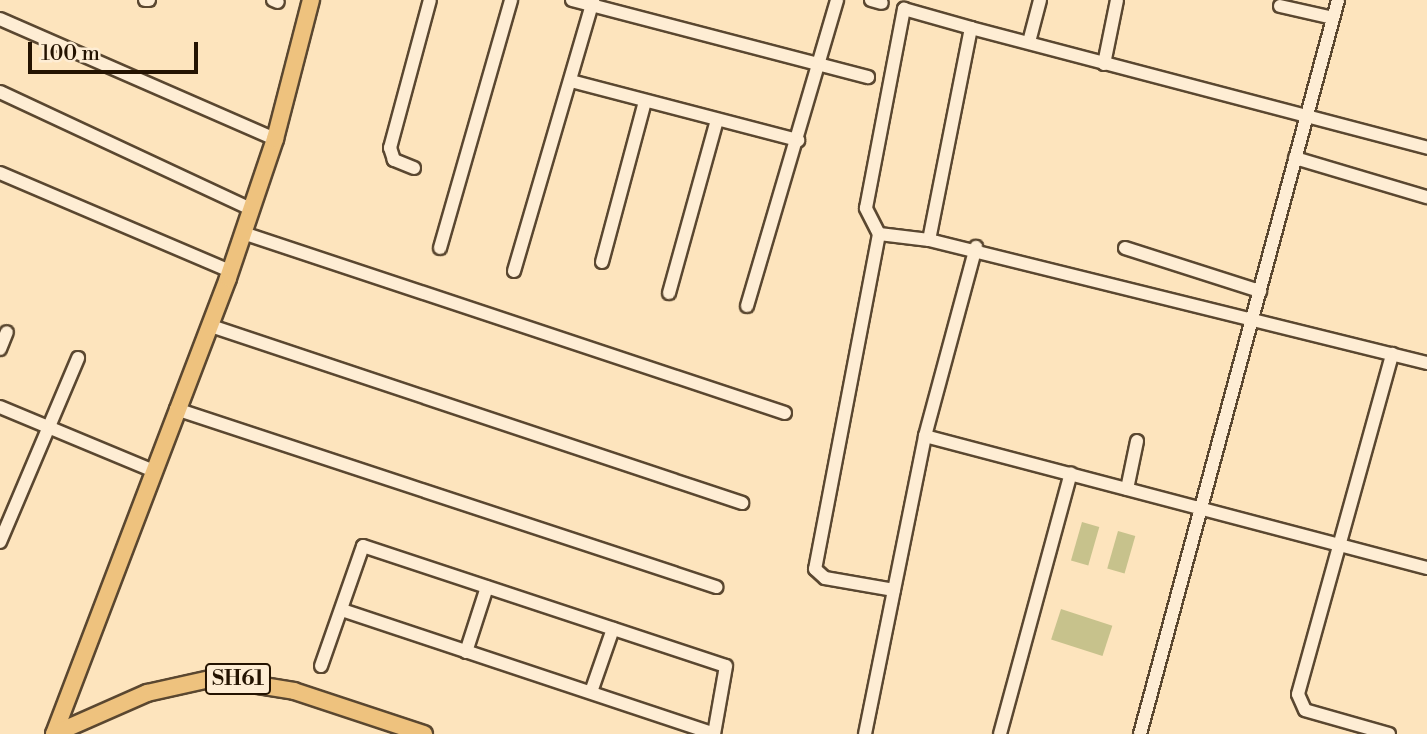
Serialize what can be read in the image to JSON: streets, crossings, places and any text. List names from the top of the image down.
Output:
{
  "streets": {
    "main road": ["SH61"]
  },
  "scale_bar": "100 m"
}
